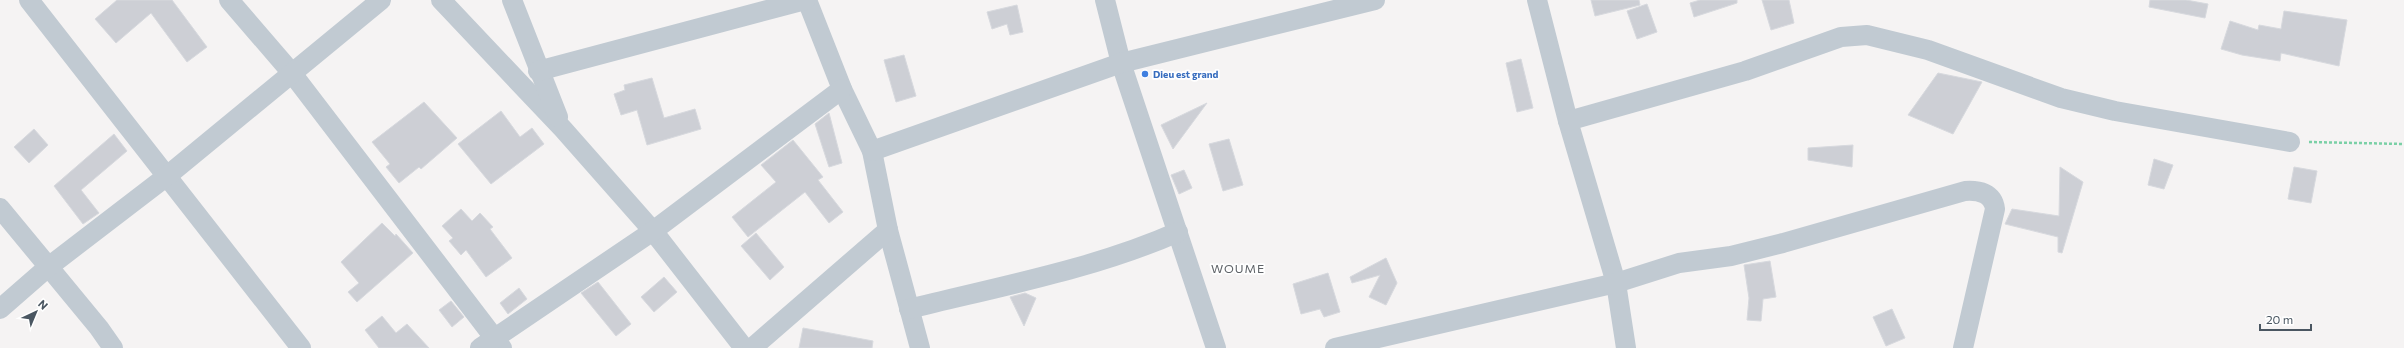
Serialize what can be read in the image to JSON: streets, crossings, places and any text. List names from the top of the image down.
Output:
{
  "districts": ["WOUME"],
  "places": ["Dieu est grand"],
  "scale_bar": "20 m",
  "north": "top right"
}
